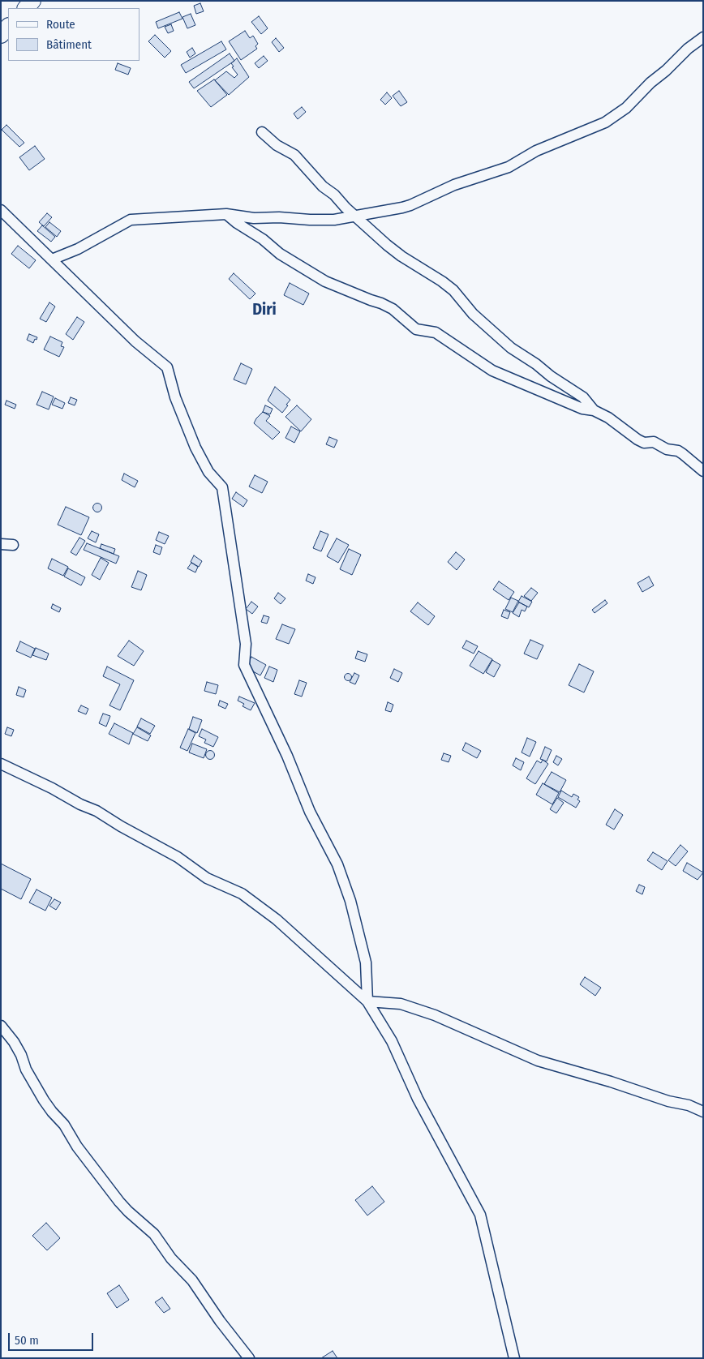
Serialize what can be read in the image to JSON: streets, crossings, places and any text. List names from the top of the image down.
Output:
{
  "districts": ["Diri"],
  "legend": ["Route", "Bâtiment"],
  "scale_bar": "50 m"
}
